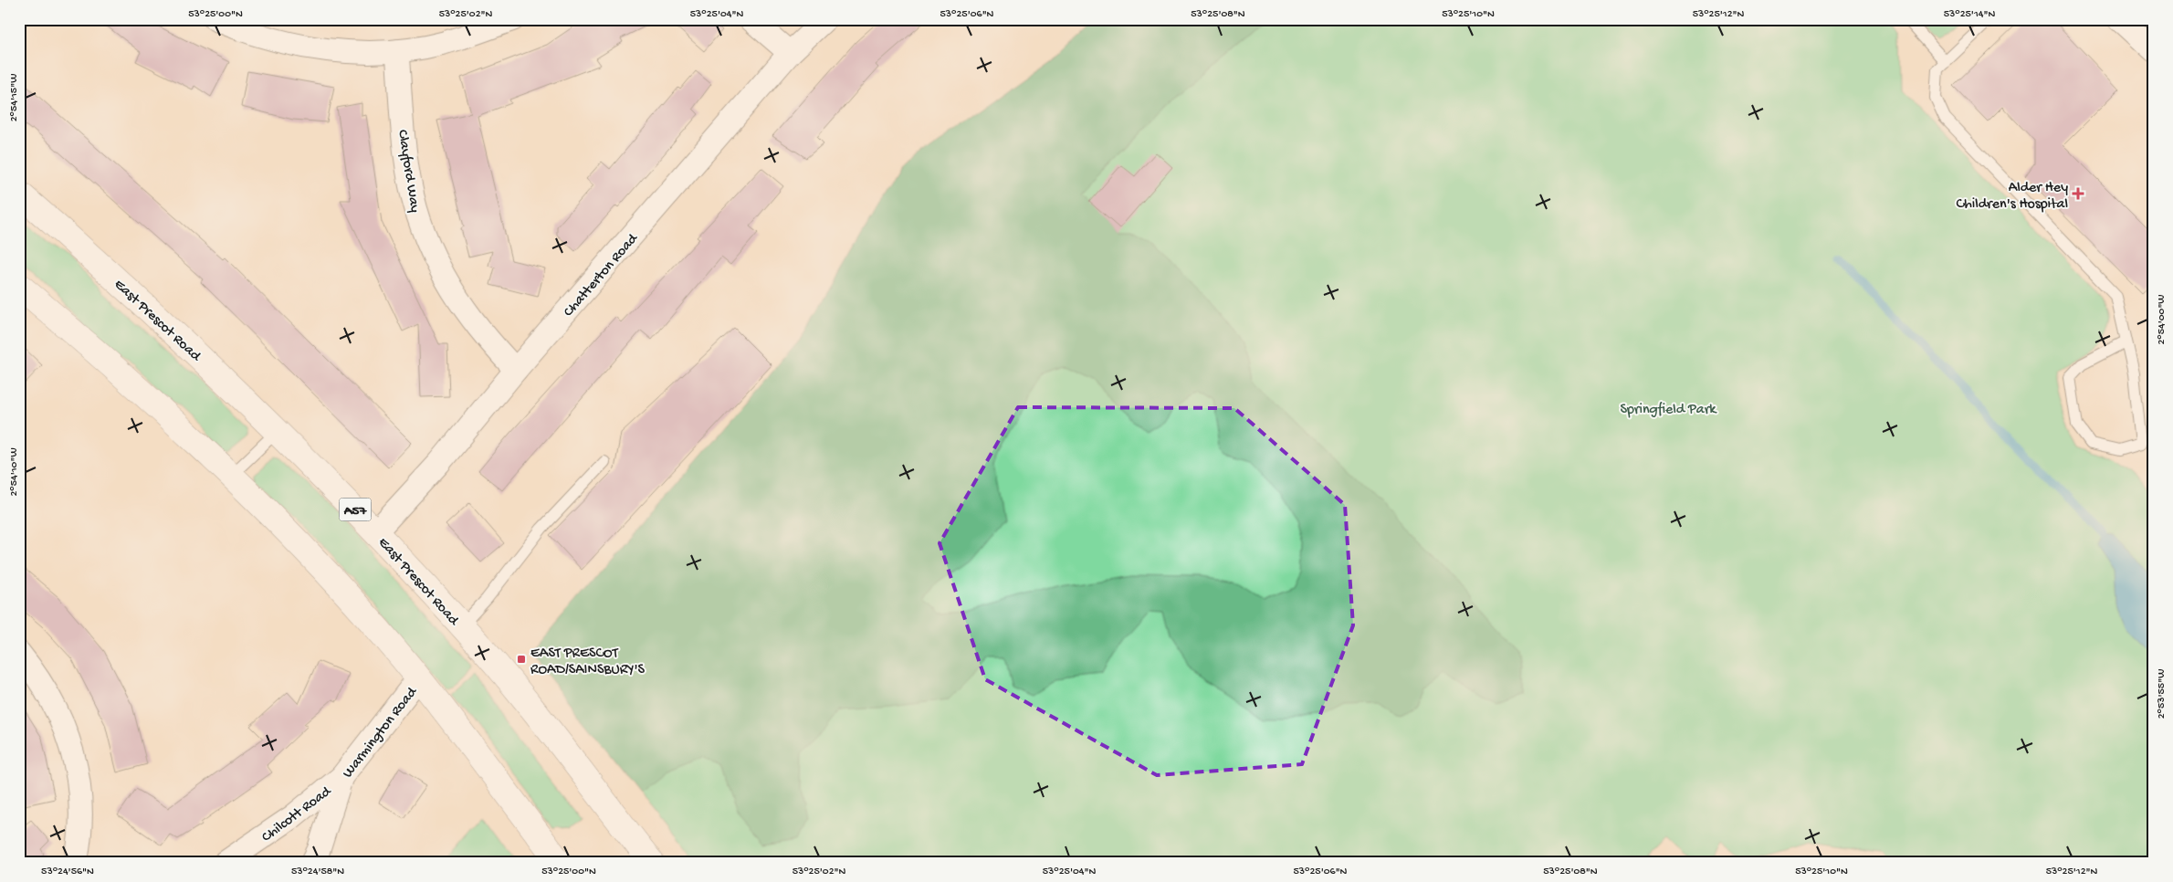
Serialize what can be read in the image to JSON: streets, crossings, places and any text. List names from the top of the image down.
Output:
{
  "streets": {
    "highway": ["East Prescot Road", "A57"],
    "street": [
      "Clayford Way",
      "Chatterton Road",
      "Warmington Road",
      "Chilcott Road"
    ]
  },
  "crossings": [
    ["Clayford Way", "Chatterton Road"],
    ["Chatterton Road", "East Prescot Road"],
    ["Warmington Road", "Chilcott Road"]
  ],
  "parks": ["Springfield Park"],
  "places": {
    "health": ["Alder Hey Children's Hospital"],
    "transit": ["EAST PRESCOT ROAD/SAINSBURY'S"]
  },
  "coordinates": [
    "53°25'00\"N",
    "53°25'02\"N",
    "53°25'04\"N",
    "53°25'06\"N",
    "53°25'08\"N",
    "53°25'10\"N",
    "53°25'12\"N",
    "53°25'14\"N",
    "2°54'15\"W",
    "2°54'00\"W",
    "2°54'10\"W",
    "2°53'55\"W",
    "53°24'56\"N",
    "53°24'58\"N"
  ]
}
